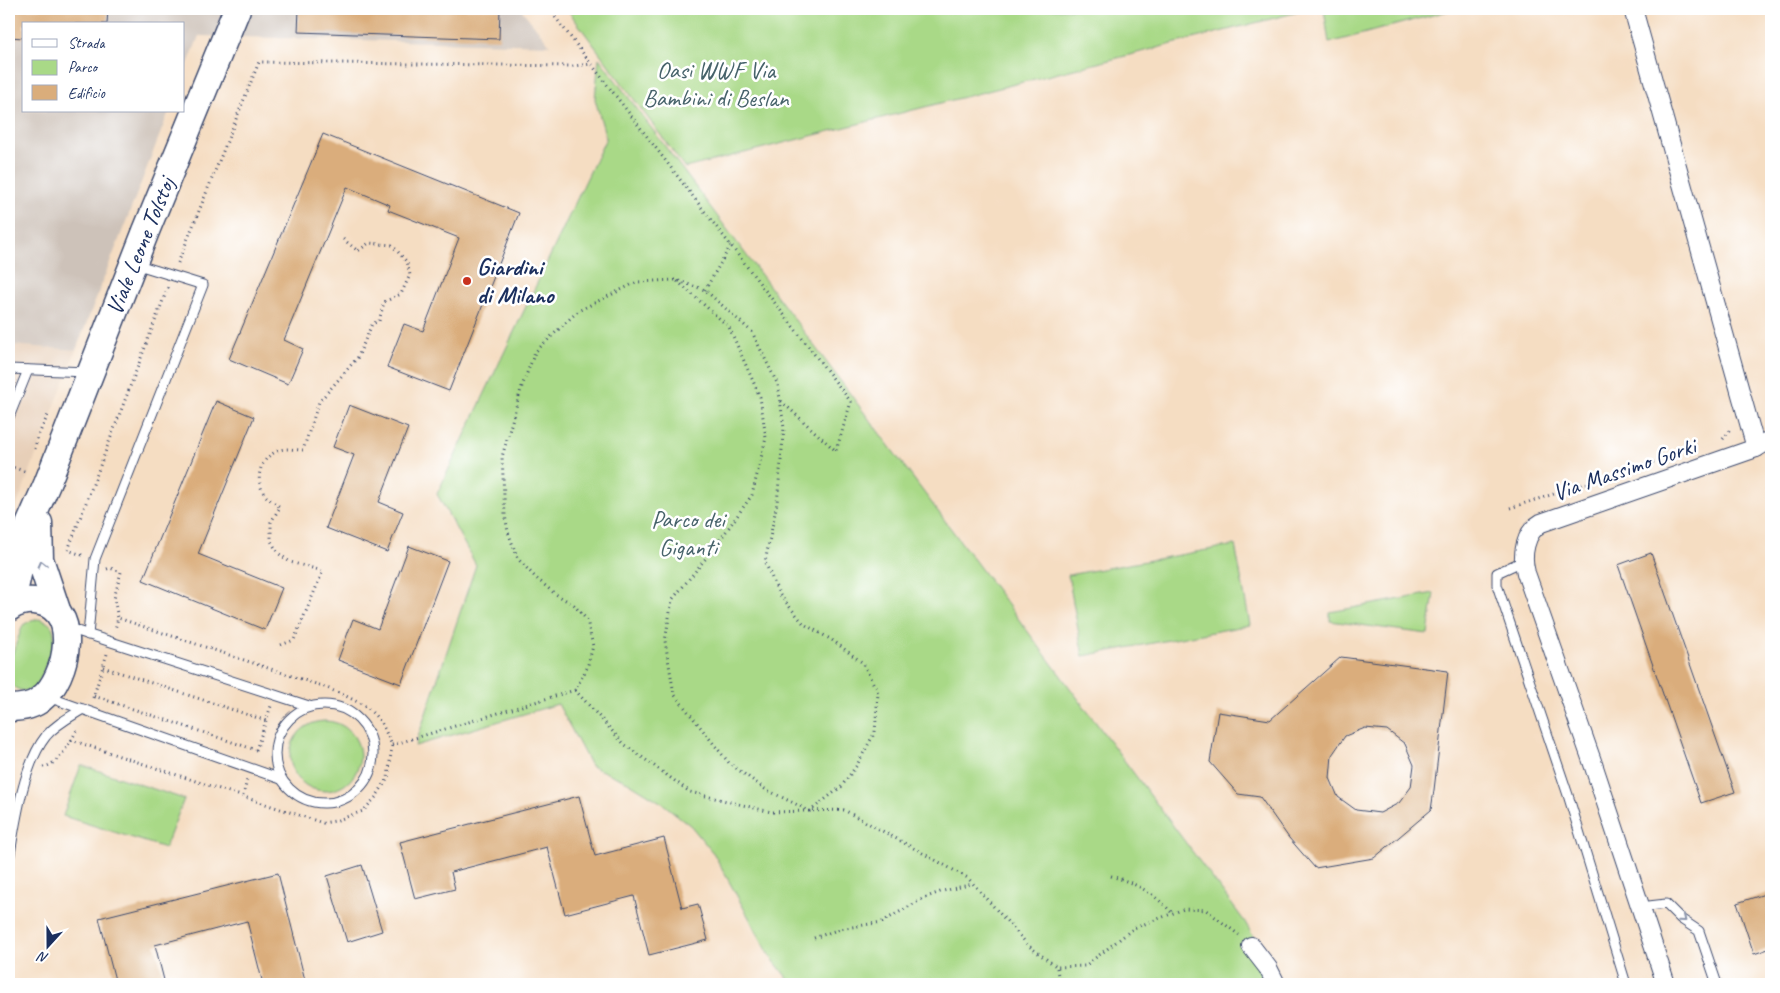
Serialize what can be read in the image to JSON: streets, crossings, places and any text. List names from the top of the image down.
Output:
{
  "streets": {
    "street": ["Viale Leone Tolstoj", "Via Massimo Gorki"]
  },
  "parks": ["Oasi WWF Via Bambini di Beslan", "Parco dei Giganti"],
  "places": ["Giardini di Milano"],
  "legend": ["Strada", "Parco", "Edificio"],
  "north": "bottom"
}
